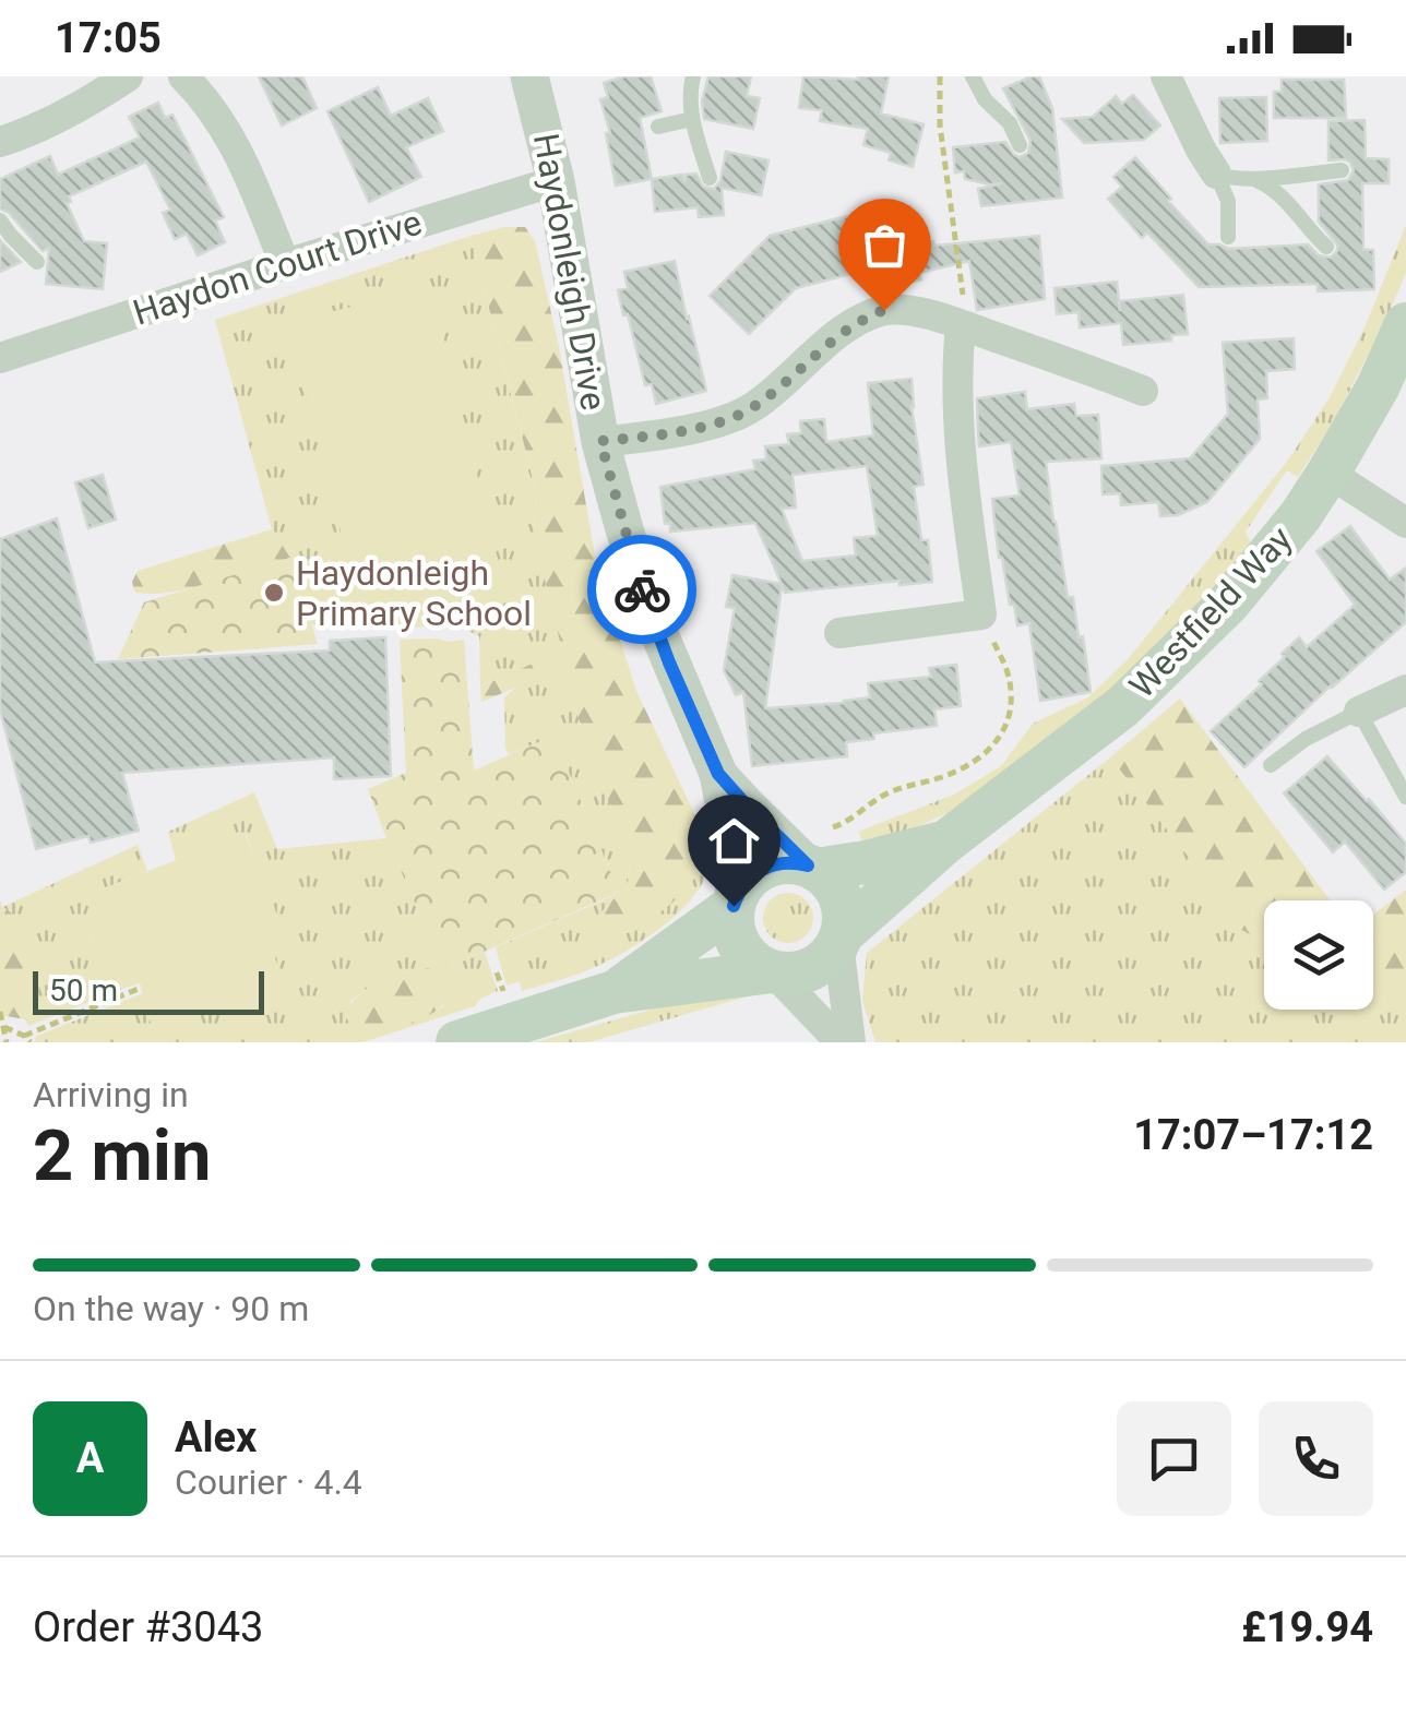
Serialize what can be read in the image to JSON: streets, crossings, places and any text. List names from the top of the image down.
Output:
{
  "streets": {
    "main road": ["Westfield Way"],
    "street": ["Haydon Court Drive", "Haydonleigh Drive"]
  },
  "crossings": [
    ["Haydon Court Drive", "Haydonleigh Drive"],
    ["Haydonleigh Drive", "Westfield Way"]
  ],
  "places": ["Haydonleigh Primary School"],
  "scale_bar": "50 m",
  "page": {
    "status": "17:05",
    "scale": "50 m",
    "heading": ["2 min", "Arriving in", "17:07–17:12"],
    "panel": [
      "Alex",
      "Courier · 4.4",
      "Order #3043",
      "£19.94"
    ],
    "bar": "On the way · 90 m",
    "round": "A"
  }
}
